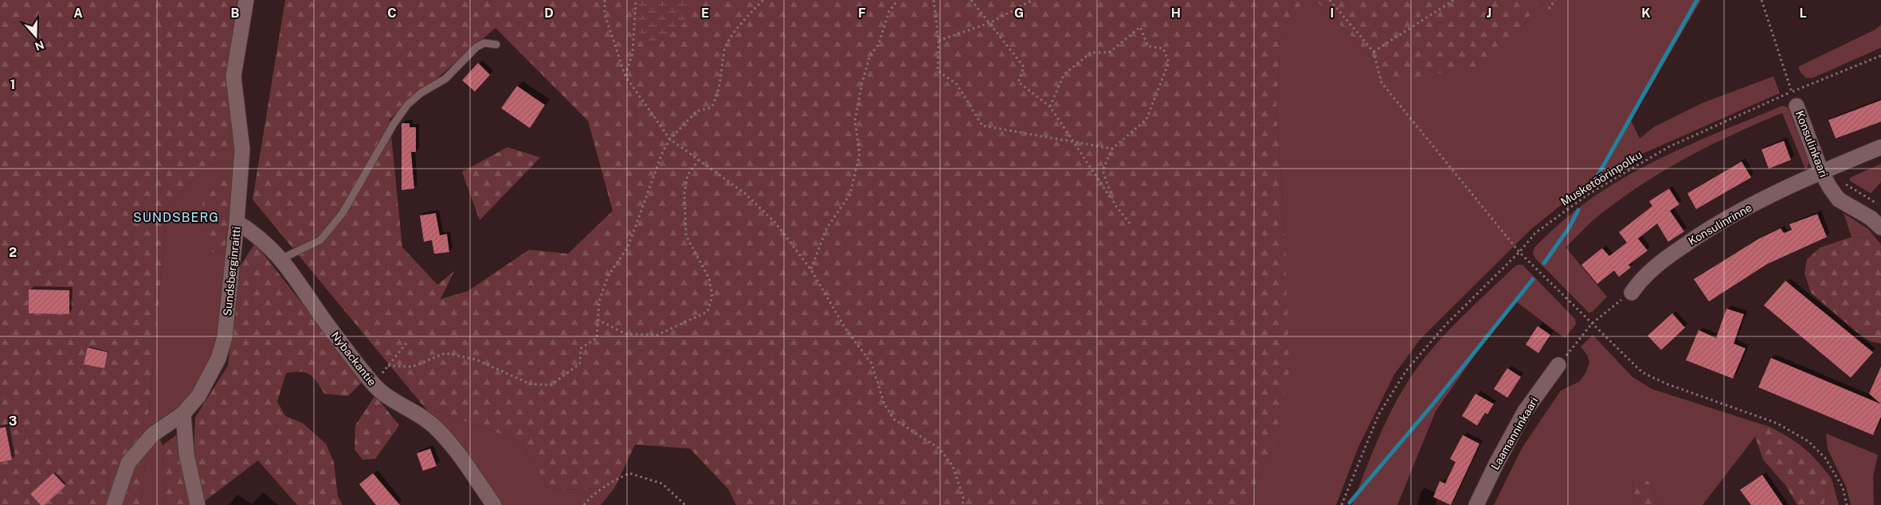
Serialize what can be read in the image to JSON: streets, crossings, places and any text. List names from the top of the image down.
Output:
{
  "streets": {
    "street": [
      "Konsulinkaari",
      "Konsulinrinne",
      "Sundsberginraitti",
      "Nybackantie",
      "Laamanninkaari"
    ],
    "path": ["Musketöörinpolku"]
  },
  "crossings": [
    ["Konsulinkaari", "Konsulinrinne"],
    ["Sundsberginraitti", "Nybackantie"]
  ],
  "districts": ["SUNDSBERG"],
  "north": "bottom",
  "grid": {
    "columns": [
      "A",
      "B",
      "C",
      "D",
      "E",
      "F",
      "G",
      "H",
      "I",
      "J",
      "K",
      "L"
    ],
    "rows": ["1", "2", "3"]
  }
}
